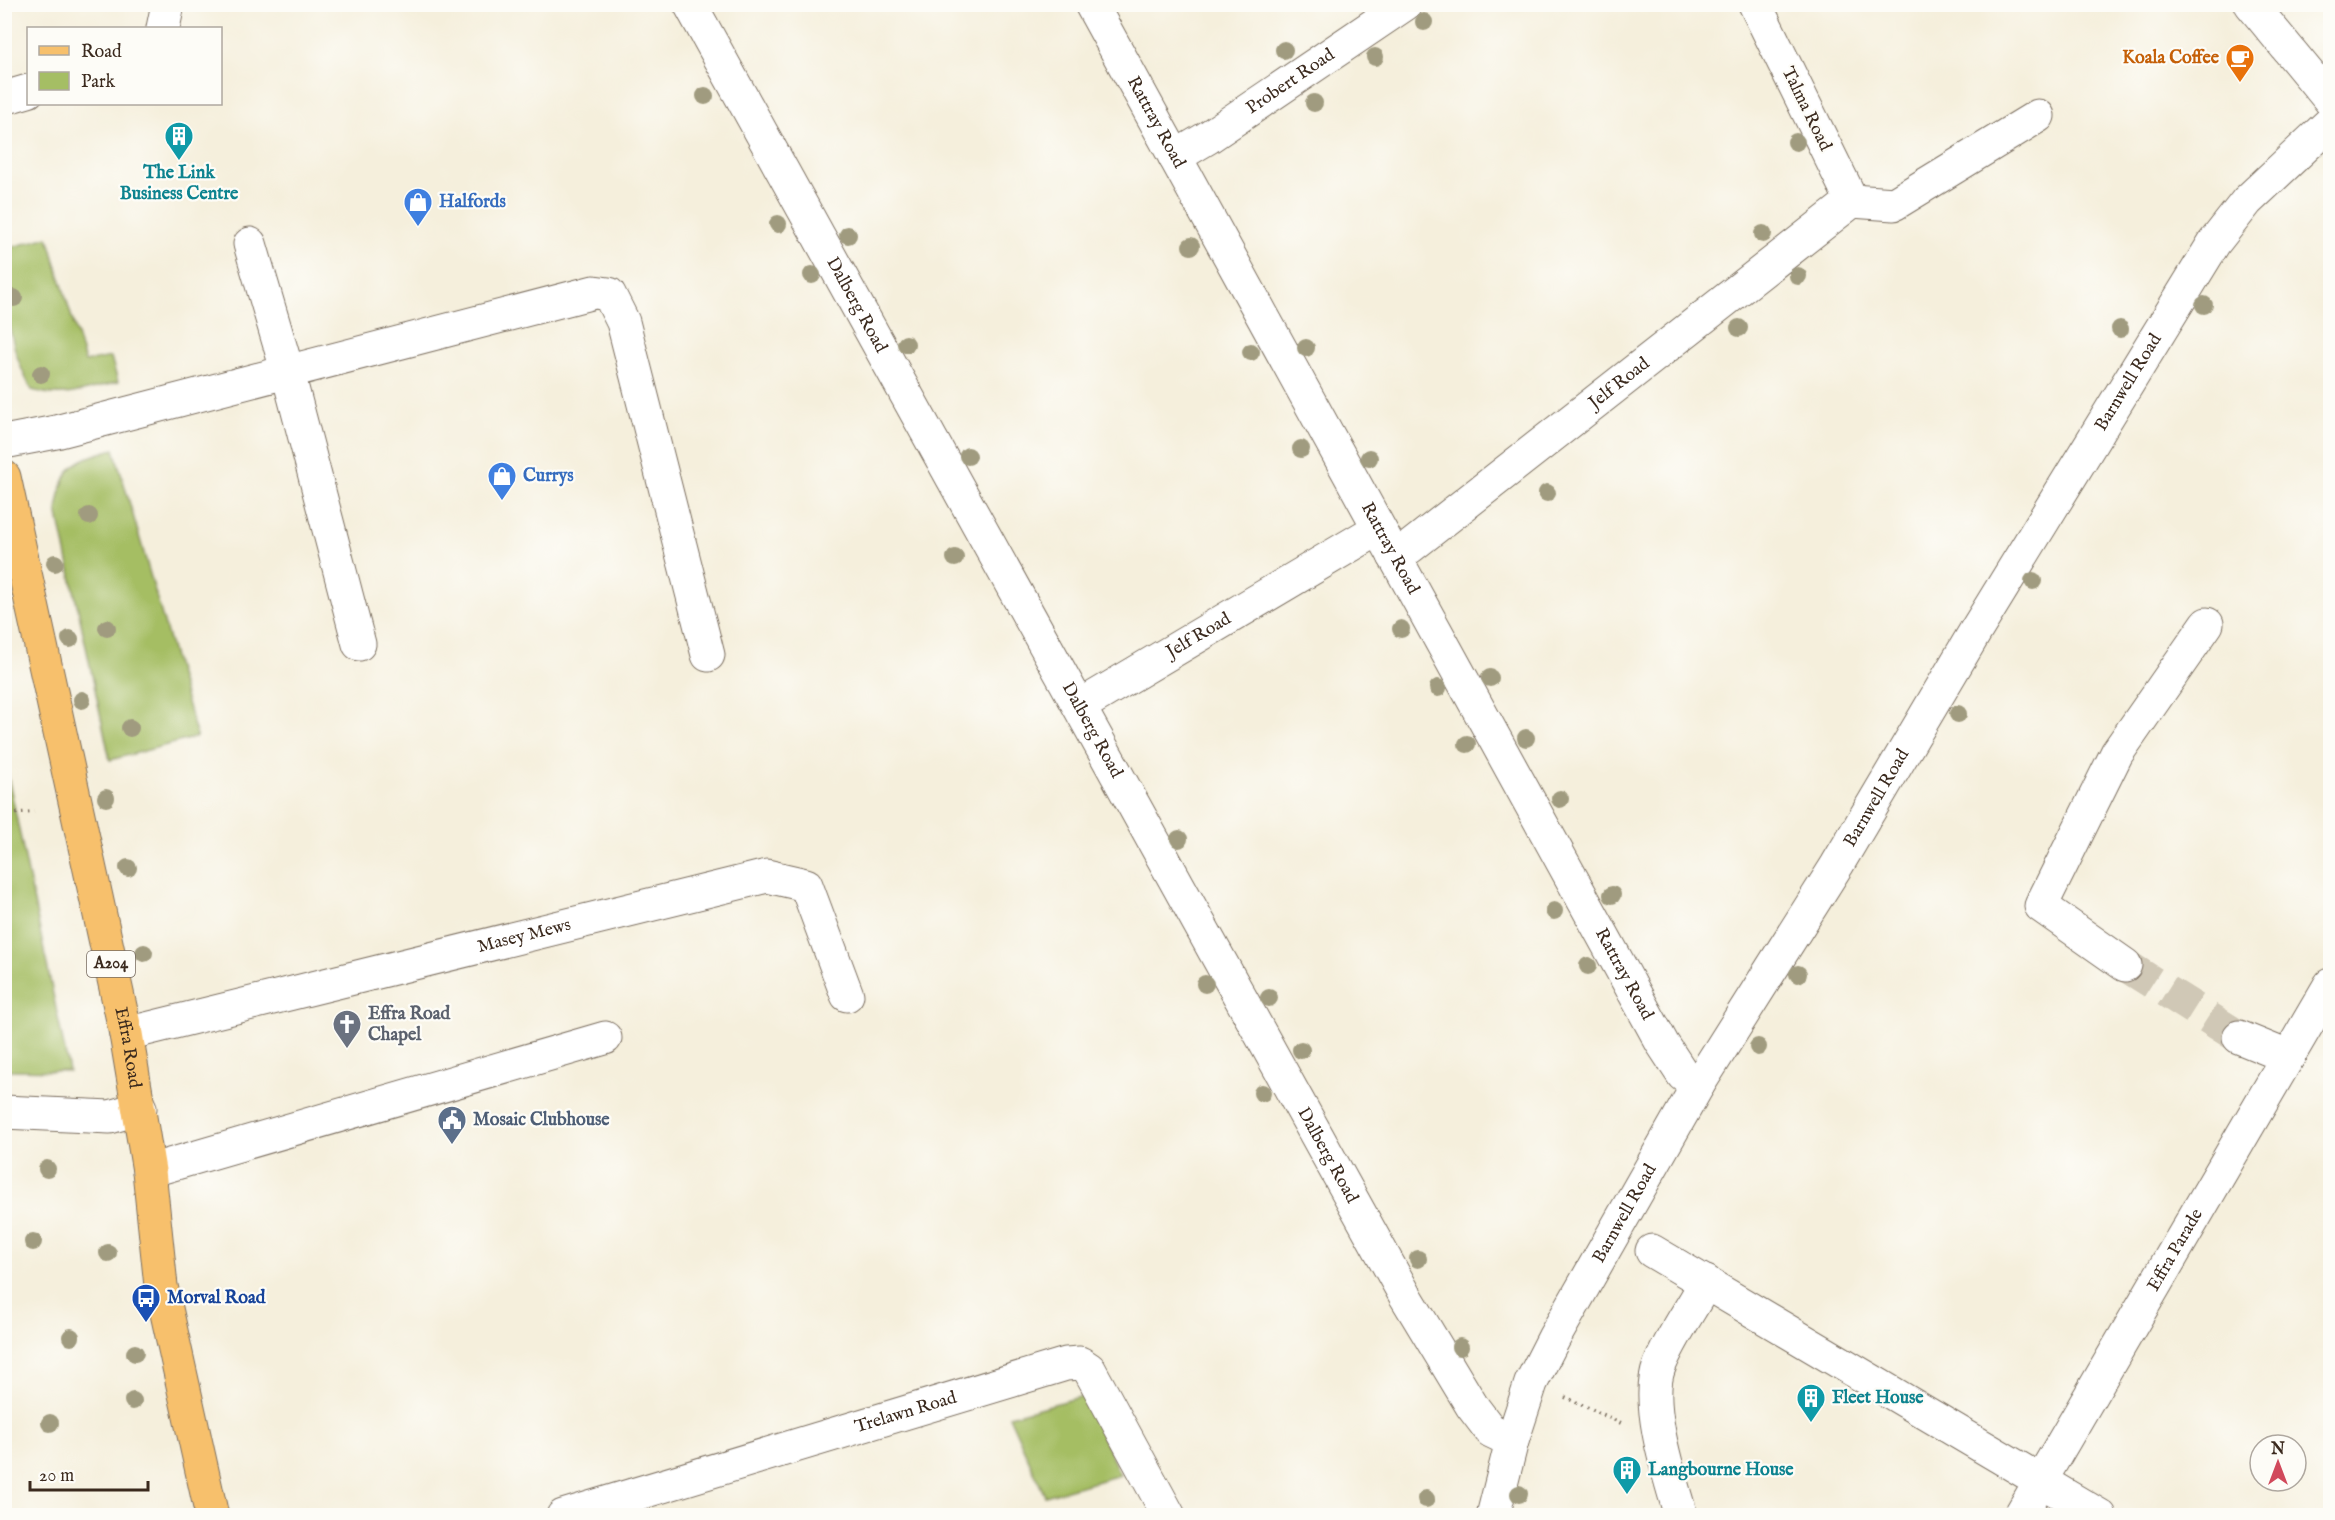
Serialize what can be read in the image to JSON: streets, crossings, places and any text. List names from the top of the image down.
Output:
{
  "streets": {
    "main road": ["A204", "Effra Road"],
    "street": [
      "Probert Road",
      "Talma Road",
      "Rattray Road",
      "Dalberg Road",
      "Barnwell Road",
      "Jelf Road",
      "Masey Mews",
      "Effra Parade",
      "Trelawn Road"
    ]
  },
  "crossings": [
    ["Probert Road", "Rattray Road"],
    ["Talma Road", "Jelf Road"],
    ["Rattray Road", "Barnwell Road"],
    ["Rattray Road", "Jelf Road"],
    ["Dalberg Road", "Barnwell Road"],
    ["Dalberg Road", "Jelf Road"],
    ["Masey Mews", "Effra Road"]
  ],
  "places": {
    "cafe": ["Koala Coffee"],
    "building": ["The Link Business Centre", "Fleet House", "Langbourne House"],
    "shop": ["Halfords", "Currys"],
    "church": ["Effra Road Chapel"],
    "public building": ["Mosaic Clubhouse"],
    "bus stop": ["Morval Road"]
  },
  "legend": ["Road", "Park"],
  "scale_bar": "20 m",
  "north": "top"
}
